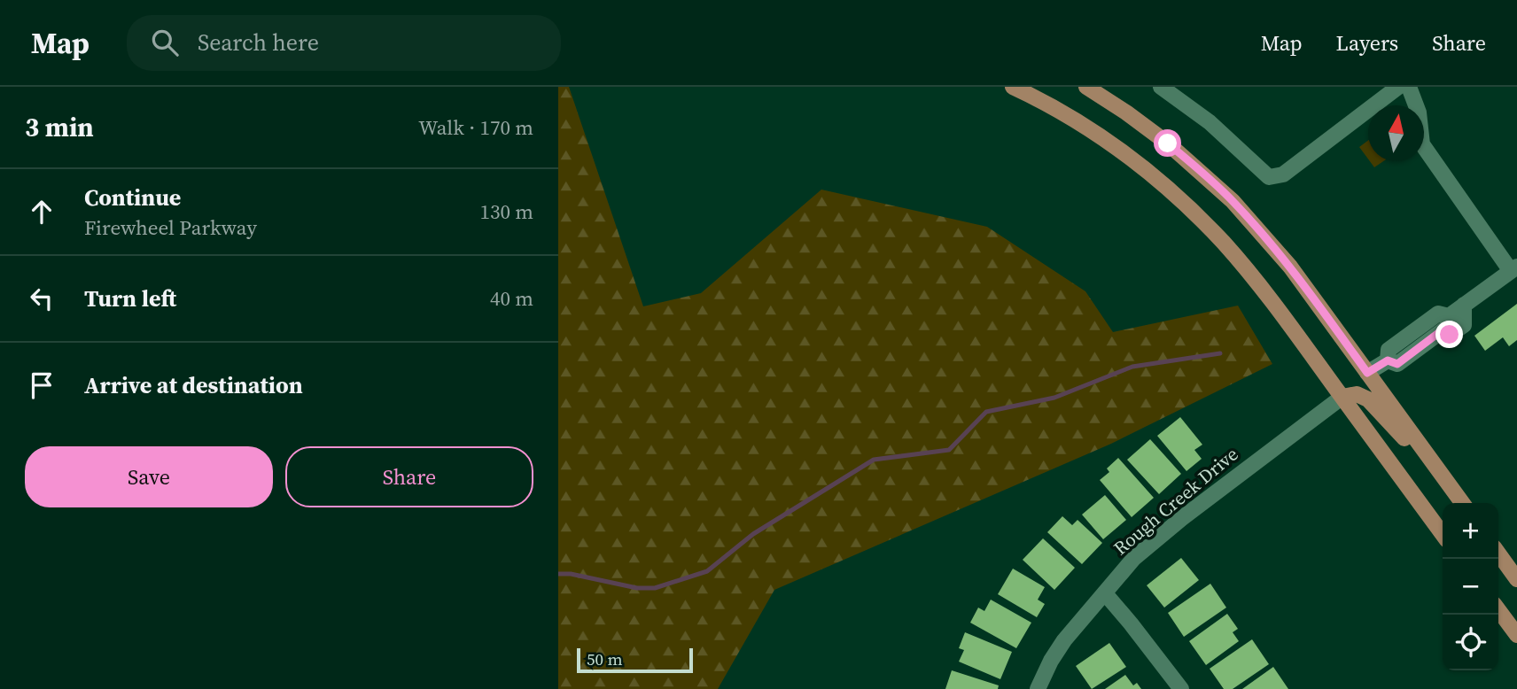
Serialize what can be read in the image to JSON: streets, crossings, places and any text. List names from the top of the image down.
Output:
{
  "streets": {
    "street": ["Rough Creek Drive"]
  },
  "scale_bar": "50 m",
  "north": "top",
  "page": {
    "header": "Map",
    "search": "Search here",
    "nav": ["Map", "Layers", "Share"],
    "heading": ["3 min", "Walk · 170 m"],
    "list": [
      ["Continue", "Firewheel Parkway", "130 m"],
      ["Turn left", "40 m"],
      "Arrive at destination"
    ],
    "buttons": ["Save", "Share"],
    "map_buttons": ["+", "−"],
    "scale": "50 m"
  }
}
